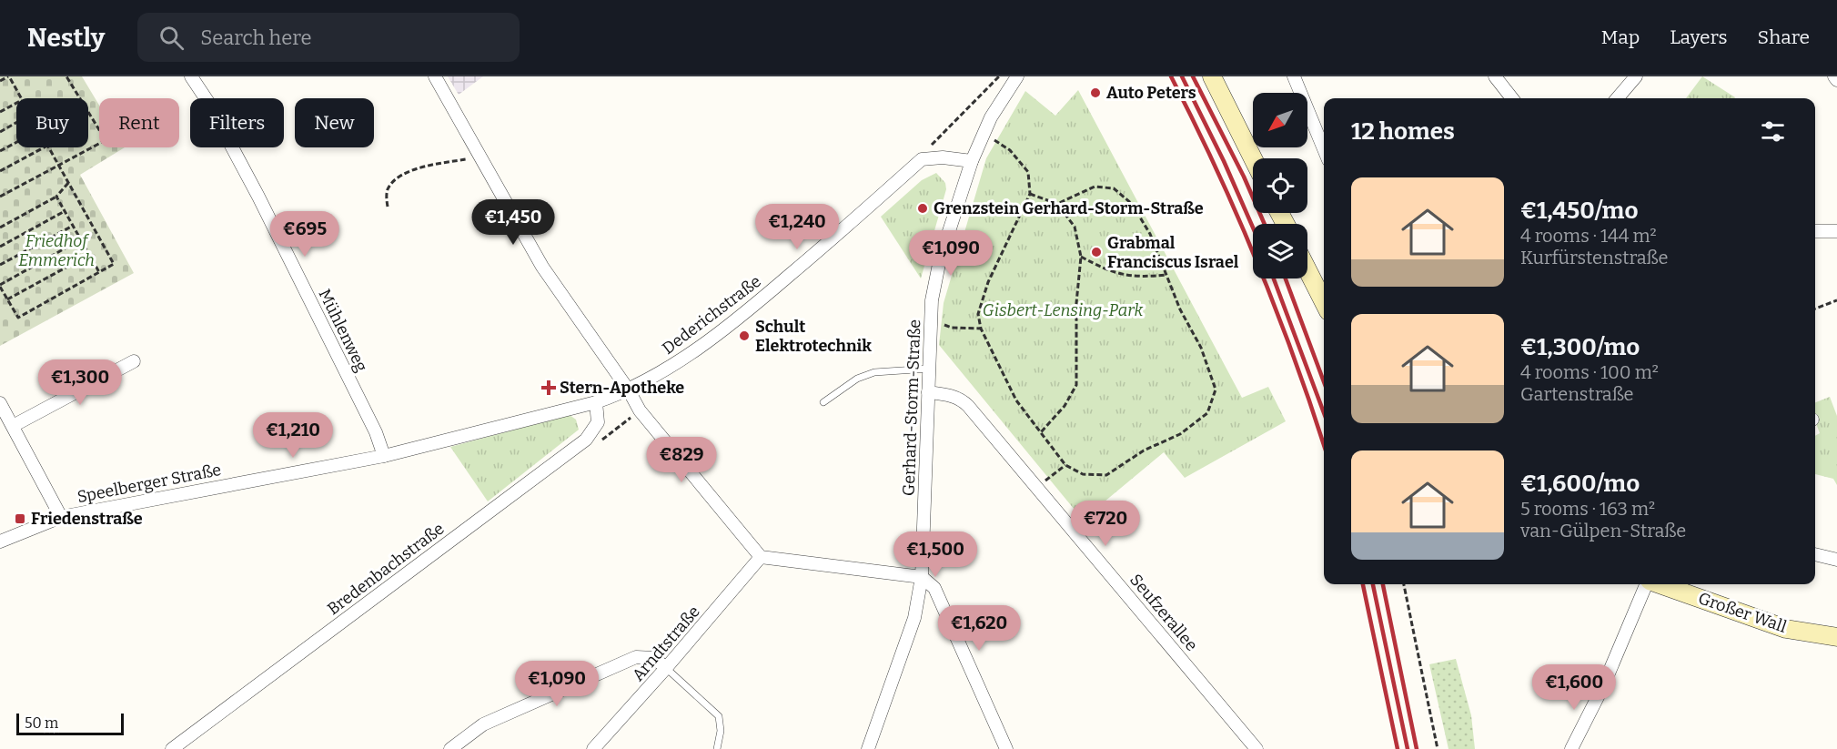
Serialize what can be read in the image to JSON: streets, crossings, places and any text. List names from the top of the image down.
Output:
{
  "streets": {
    "main road": ["Großer Wall"],
    "street": [
      "Dederichstraße",
      "Mühlenweg",
      "Gerhard-Storm-Straße",
      "Speelberger Straße",
      "Bredenbachstraße",
      "Seufzerallee",
      "Arndtstraße"
    ]
  },
  "crossings": [
    ["Dederichstraße", "Speelberger Straße"],
    ["Dederichstraße", "Bredenbachstraße"],
    ["Mühlenweg", "Speelberger Straße"],
    ["Gerhard-Storm-Straße", "Seufzerallee"],
    ["Speelberger Straße", "Bredenbachstraße"]
  ],
  "parks": ["Friedhof Emmerich", "Gisbert-Lensing-Park"],
  "places": {
    "other": [
      "Auto Peters",
      "Grenzstein Gerhard-Storm-Straße",
      "Grabmal Franciscus Israel",
      "Schult Elektrotechnik"
    ],
    "health": ["Stern-Apotheke"],
    "transit": ["Friedenstraße"]
  },
  "scale_bar": "50 m",
  "north": "bottom left",
  "page": {
    "header": "Nestly",
    "search": "Search here",
    "nav": ["Map", "Layers", "Share"],
    "chip": [
      "Buy",
      "Rent",
      "Filters",
      "New"
    ],
    "heading": "12 homes",
    "list": [
      {
        "name": "€1,450/mo",
        "note": "4 rooms · 144 m² · Kurfürstenstraße"
      },
      {
        "name": "€1,300/mo",
        "note": "4 rooms · 100 m² · Gartenstraße"
      },
      {
        "name": "€1,600/mo",
        "note": "5 rooms · 163 m² · van-Gülpen-Straße"
      }
    ],
    "price": [
      "€1,450",
      "€1,240",
      "€695",
      "€1,090",
      "€1,300",
      "€1,210",
      "€829",
      "€720",
      "€1,500",
      "€1,620",
      "€1,090",
      "€1,600"
    ],
    "scale": "50 m"
  }
}
